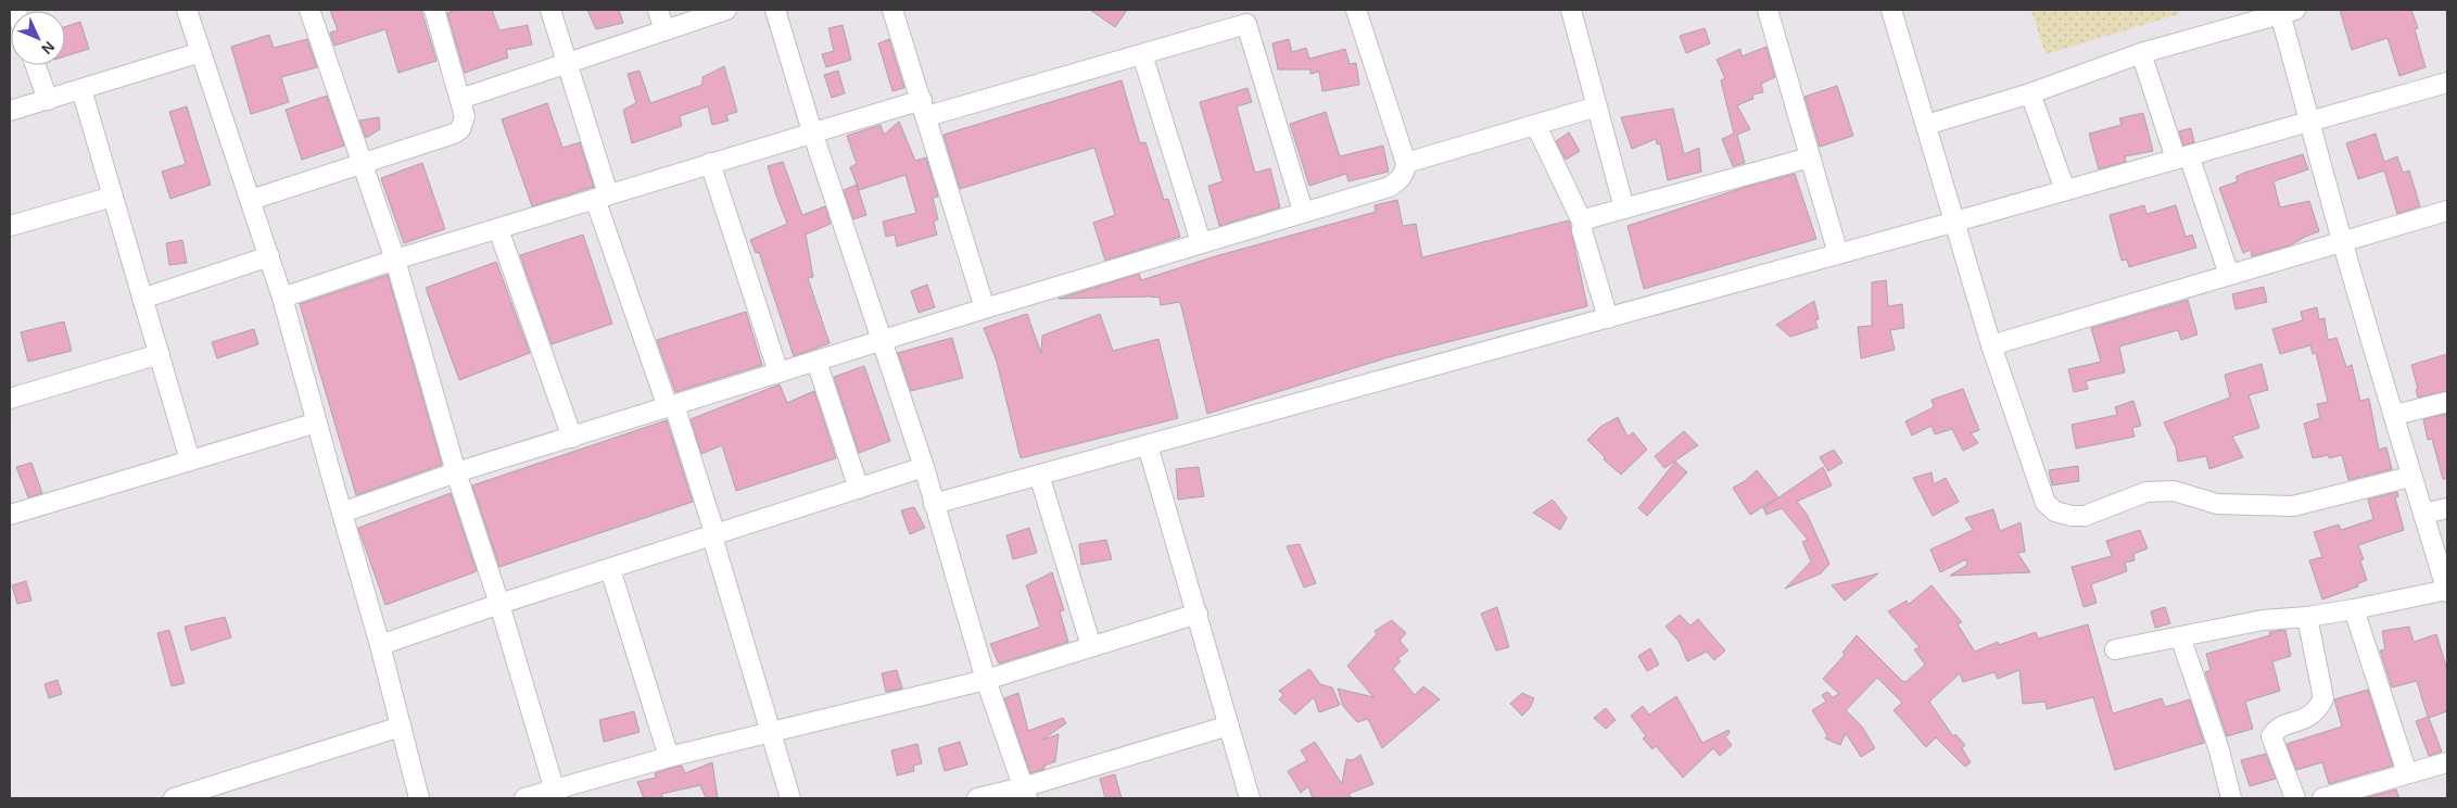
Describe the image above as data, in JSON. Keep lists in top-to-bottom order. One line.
{"north":"bottom right"}
